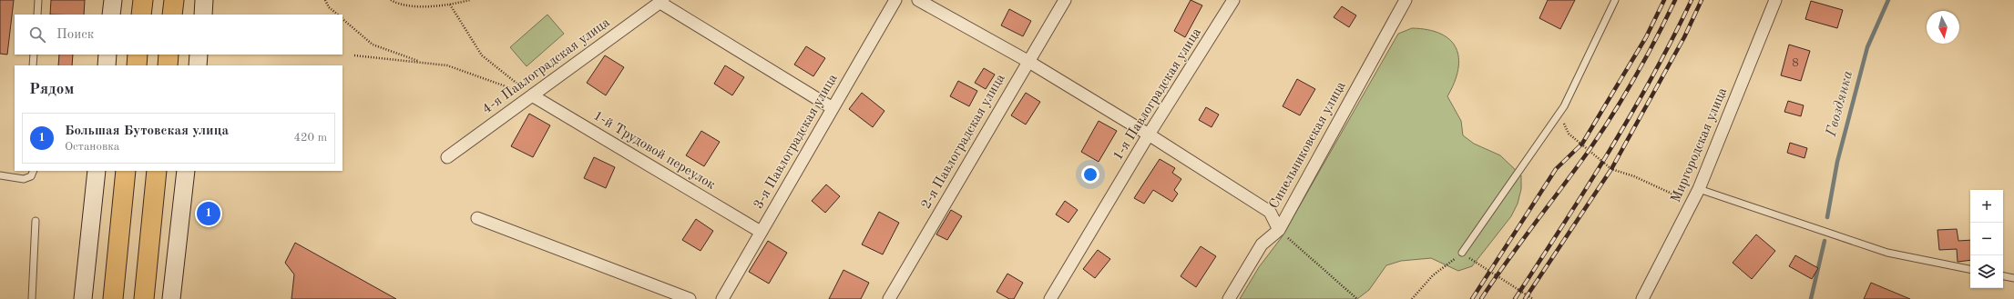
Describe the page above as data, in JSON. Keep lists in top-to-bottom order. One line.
{"streets":{"street":["4-я Павлоградская улица","1-я Павлоградская улица","3-я Павлоградская улица","2-я Павлоградская улица","Синельниковская улица","Миргородская улица","1-й Трудовой переулок"]},"crossings":[["4-я Павлоградская улица","1-й Трудовой переулок"],["3-я Павлоградская улица","1-й Трудовой переулок"]],"water":["Гвоздянка"],"house_numbers":["8"],"north":"bottom","page":{"search":"Поиск","heading":"Рядом","list":[{"mark":"1","name":"Большая Бутовская улица","note":"Остановка","value":"420 m"}],"map_buttons":["+","−"],"pins":"1"}}
